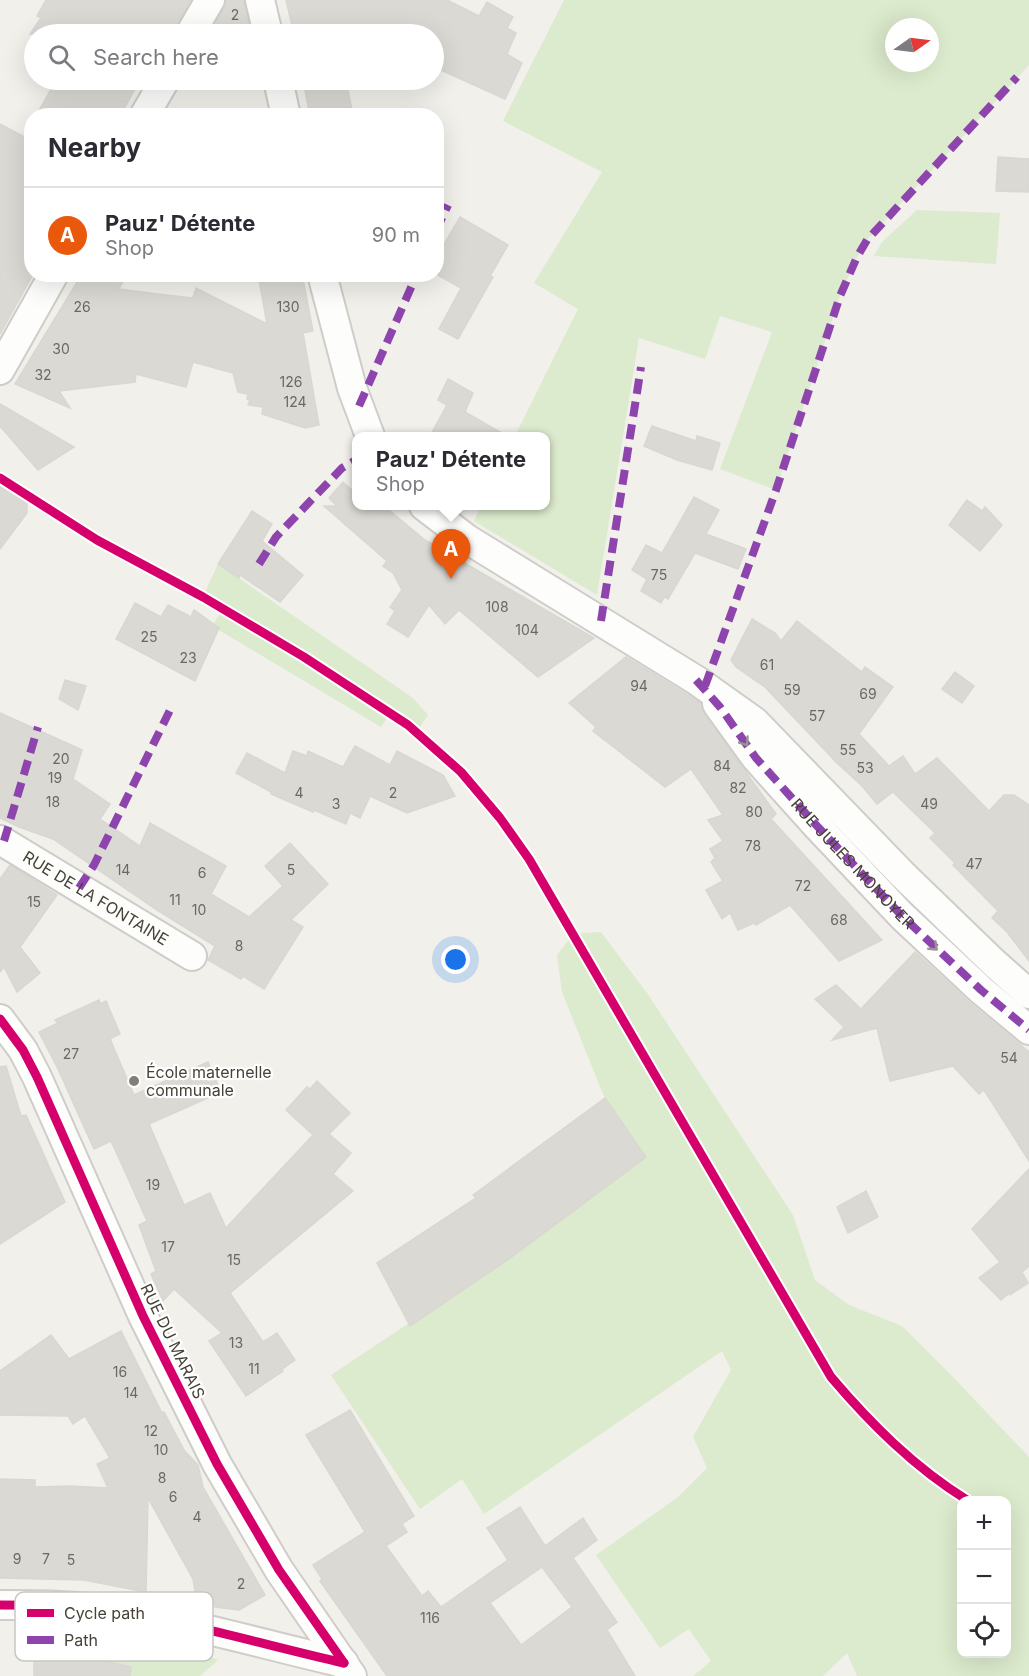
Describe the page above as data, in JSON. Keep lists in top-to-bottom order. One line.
{"streets":{"street":["RUE JULES MONOYER","RUE DE LA FONTAINE","RUE DU MARAIS"]},"places":["École maternelle communale"],"house_numbers":["2","26","130","30","32","126","124","75","108","104","25","23","61","94","59","69","57","55","20","84","53","19","82","4","2","18","3","49","80","78","47","14","5","6","72","11","15","10","68","8","27","54","19","17","15","13","11","16","14","12","10","8","6","4","9","7","5","2","116"],"legend":["Cycle path","Path"],"north":"right","page":{"search":"Search here","heading":"Nearby","list":[{"mark":"A","name":"Pauz' Détente","note":"Shop","value":"90 m"}],"popup":["Pauz' Détente","Shop"],"pins":"A","map_buttons":["+","−"]}}
